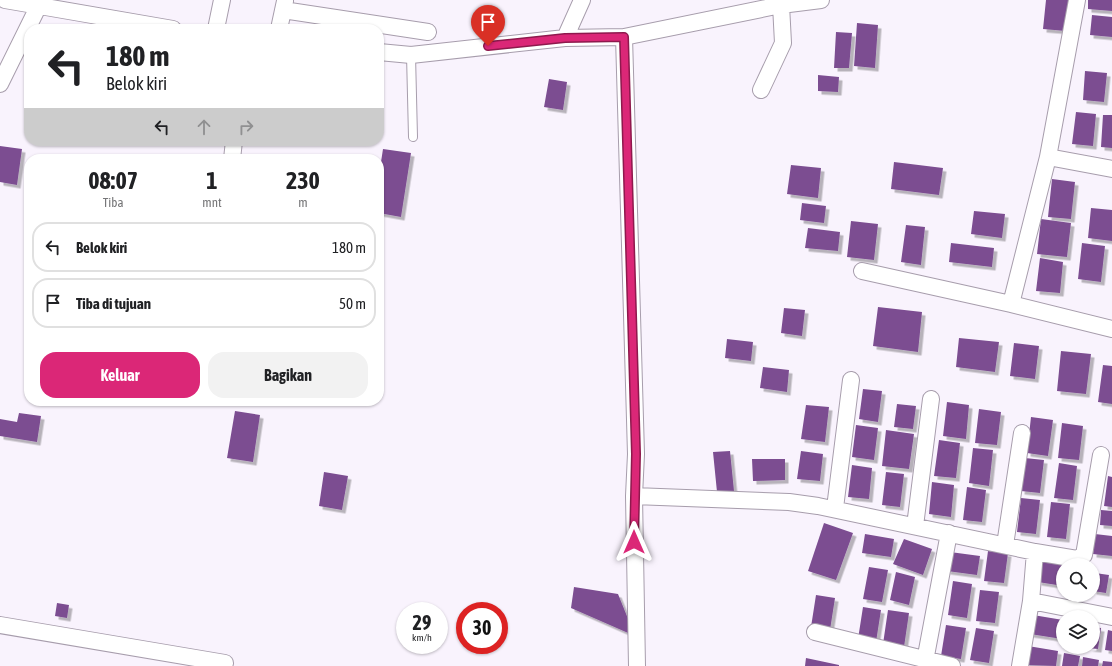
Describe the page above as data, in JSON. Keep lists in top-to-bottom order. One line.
{"page":{"turn":["180 m","Belok kiri"],"eta":["08:07","Tiba","1","mnt","230","m"],"list":[{"name":"Belok kiri","value":"180 m"},{"name":"Tiba di tujuan","value":"50 m"}],"buttons":["Keluar","Bagikan"],"speed":"29 km/h","limit":"30"}}
